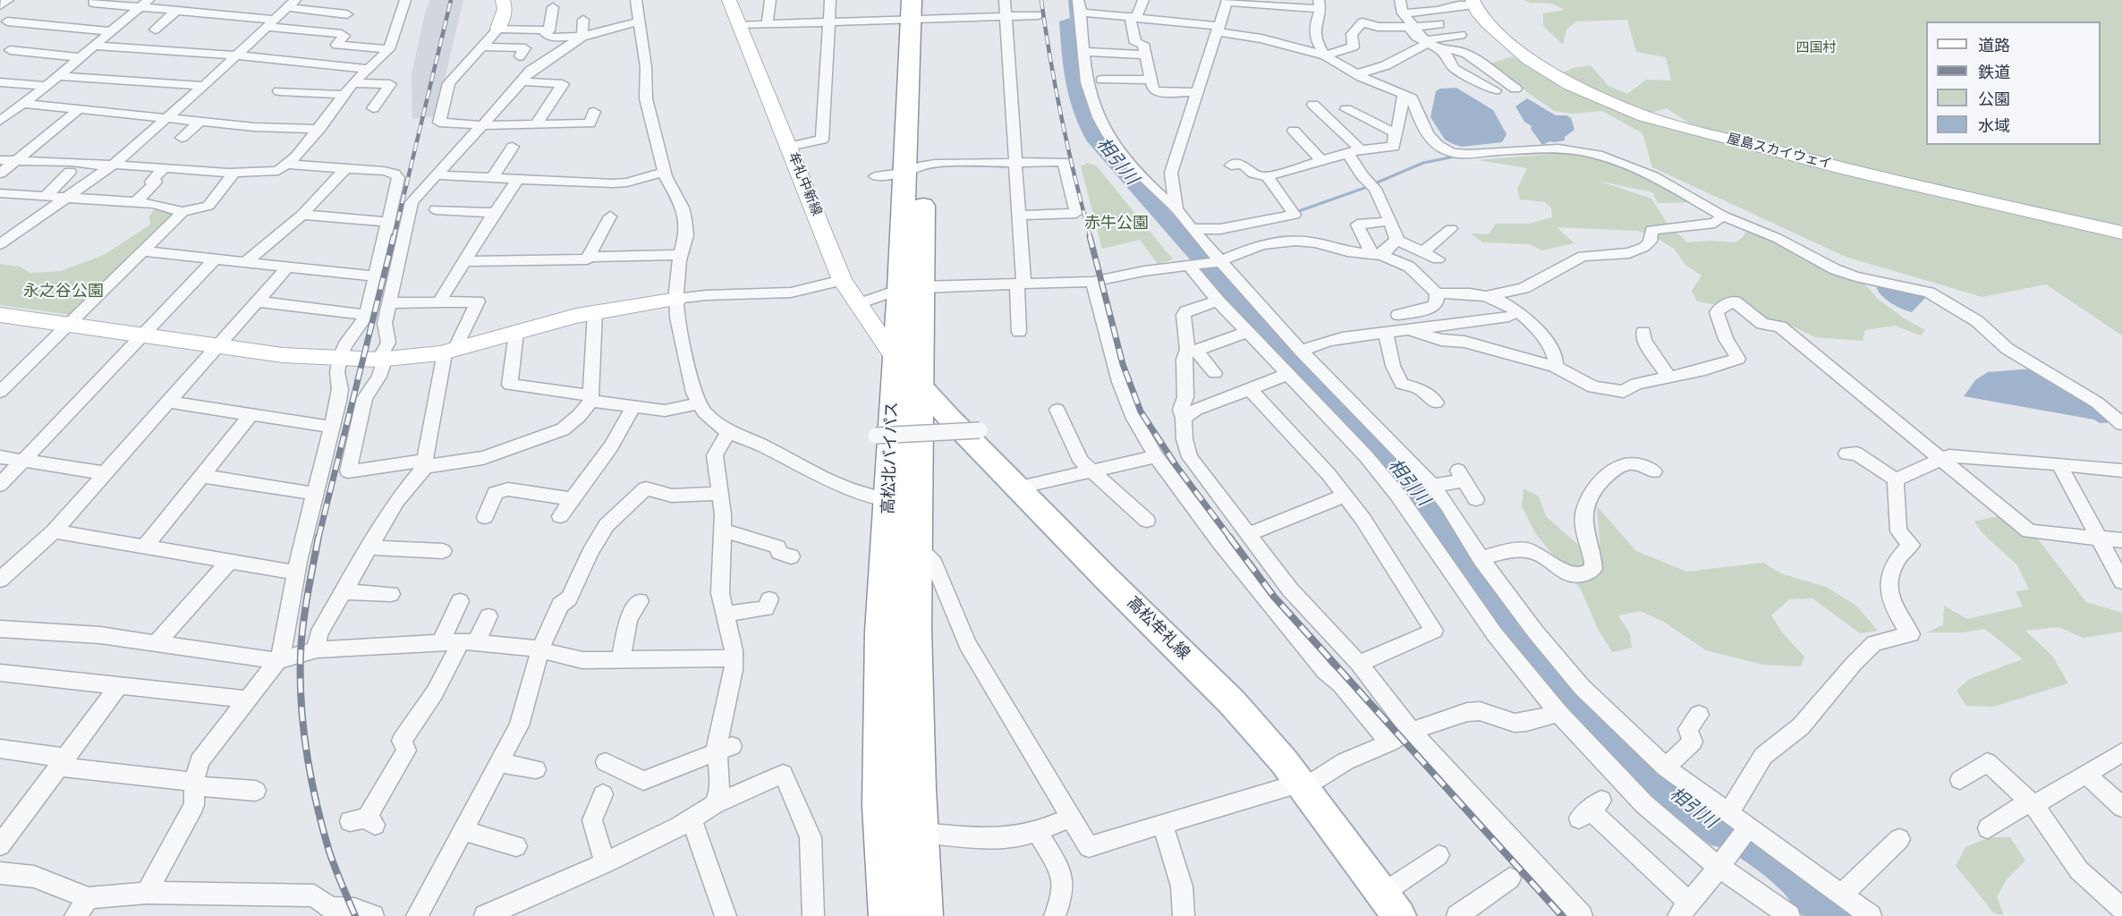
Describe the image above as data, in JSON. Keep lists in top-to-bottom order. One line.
{"streets":{"highway":["高松北バイパス"],"main road":["高松牟礼線"],"street":["屋島スカイウェイ","牟礼中新線"]},"crossings":[["牟礼中新線","高松北バイパス"],["牟礼中新線","高松牟礼線"],["高松北バイパス","高松牟礼線"]],"water":["相引川"],"parks":["四国村","赤牛公園","永之谷公園"],"legend":["道路","鉄道","公園","水域"]}
